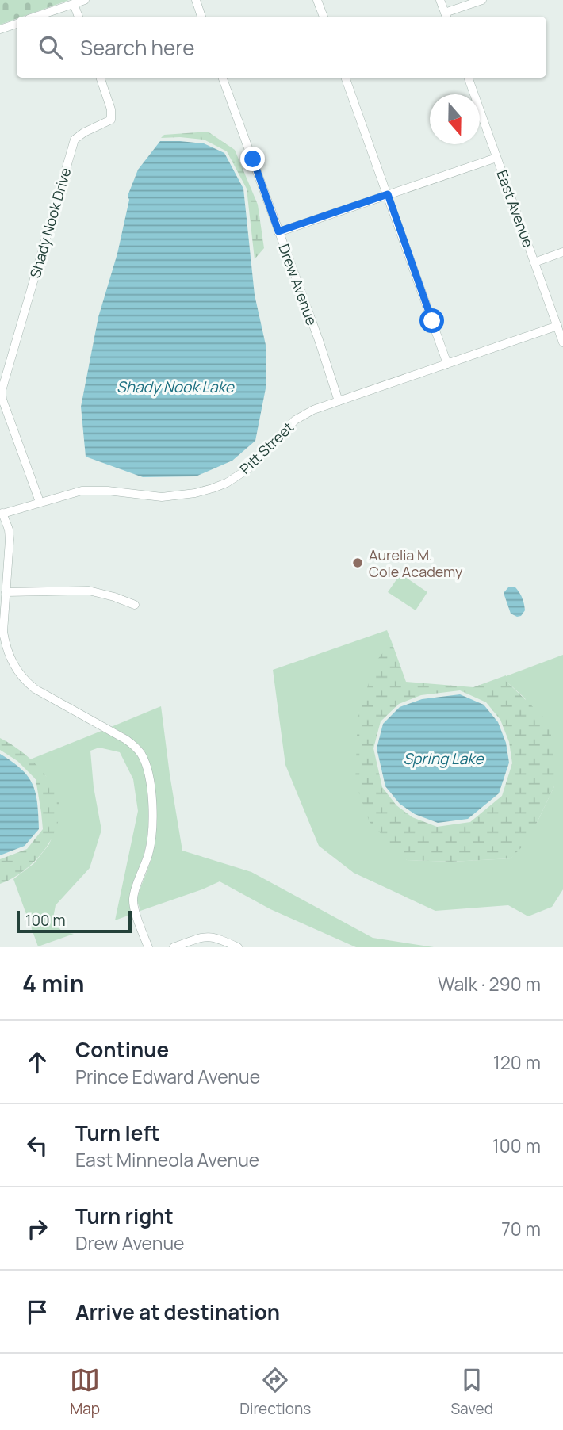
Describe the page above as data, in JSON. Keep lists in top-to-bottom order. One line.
{"streets":{"street":["East Avenue","Shady Nook Drive","Drew Avenue","Pitt Street"]},"crossings":[["East Avenue","Pitt Street"],["Drew Avenue","Pitt Street"]],"water":["Shady Nook Lake","Spring Lake"],"places":["Aurelia M. Cole Academy"],"scale_bar":"100 m","north":"bottom","page":{"search":"Search here","scale":"100 m","heading":["4 min","Walk · 290 m"],"list":[["Continue","Prince Edward Avenue","120 m"],["Turn left","East Minneola Avenue","100 m"],["Turn right","Drew Avenue","70 m"],"Arrive at destination"],"nav":["Map","Directions","Saved"]}}
